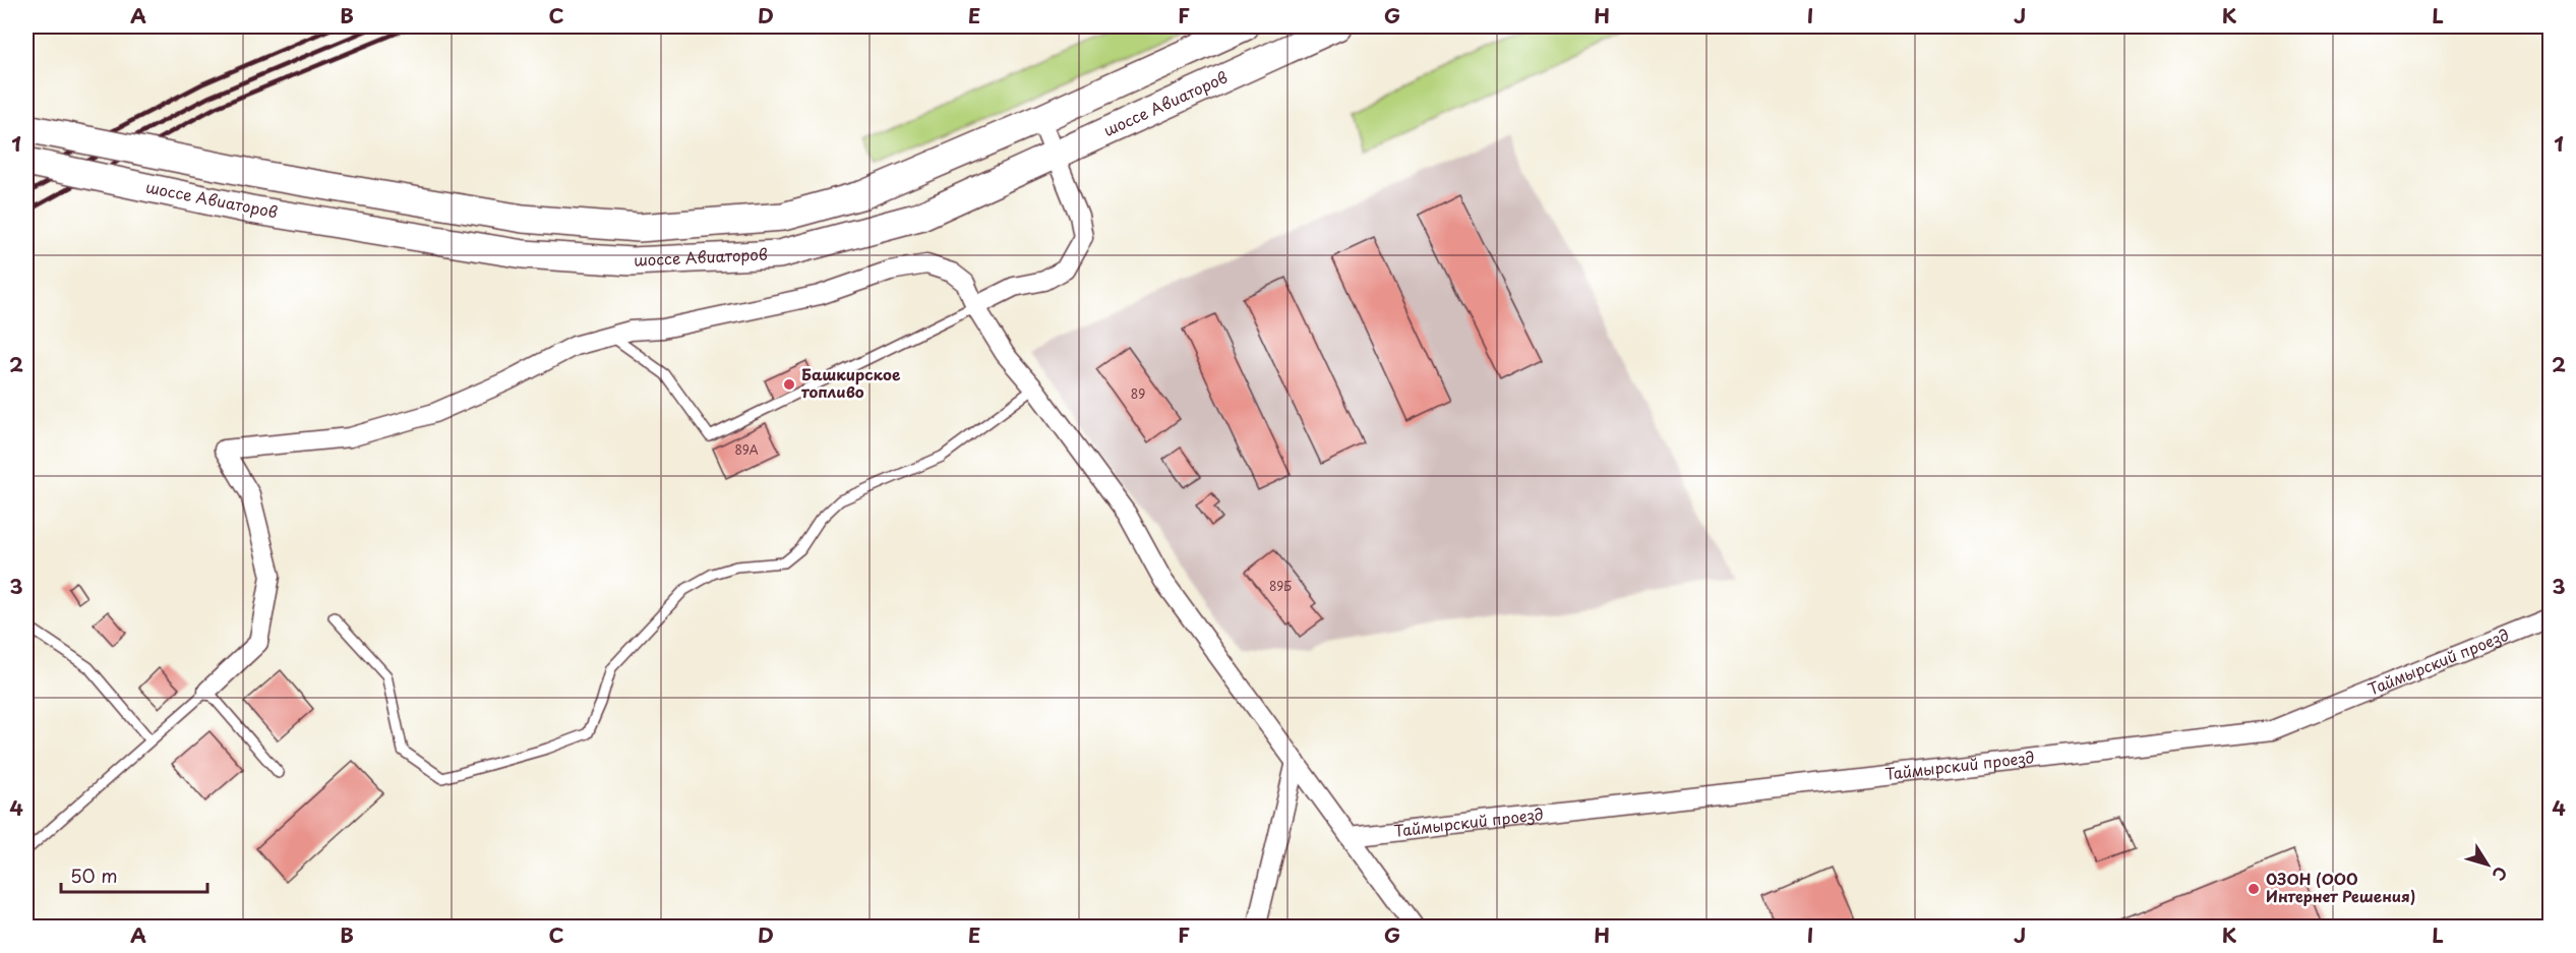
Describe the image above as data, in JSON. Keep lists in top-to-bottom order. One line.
{"streets":{"main road":["шоссе Авиаторов"],"street":["Таймырский проезд"]},"places":["Башкирское топливо","ОЗОН (ООО Интернет Решения)"],"house_numbers":["89","89А","89Б"],"scale_bar":"50 m","north":"bottom right","grid":{"columns":["A","B","C","D","E","F","G","H","I","J","K","L"],"rows":["1","2","3","4"]}}
